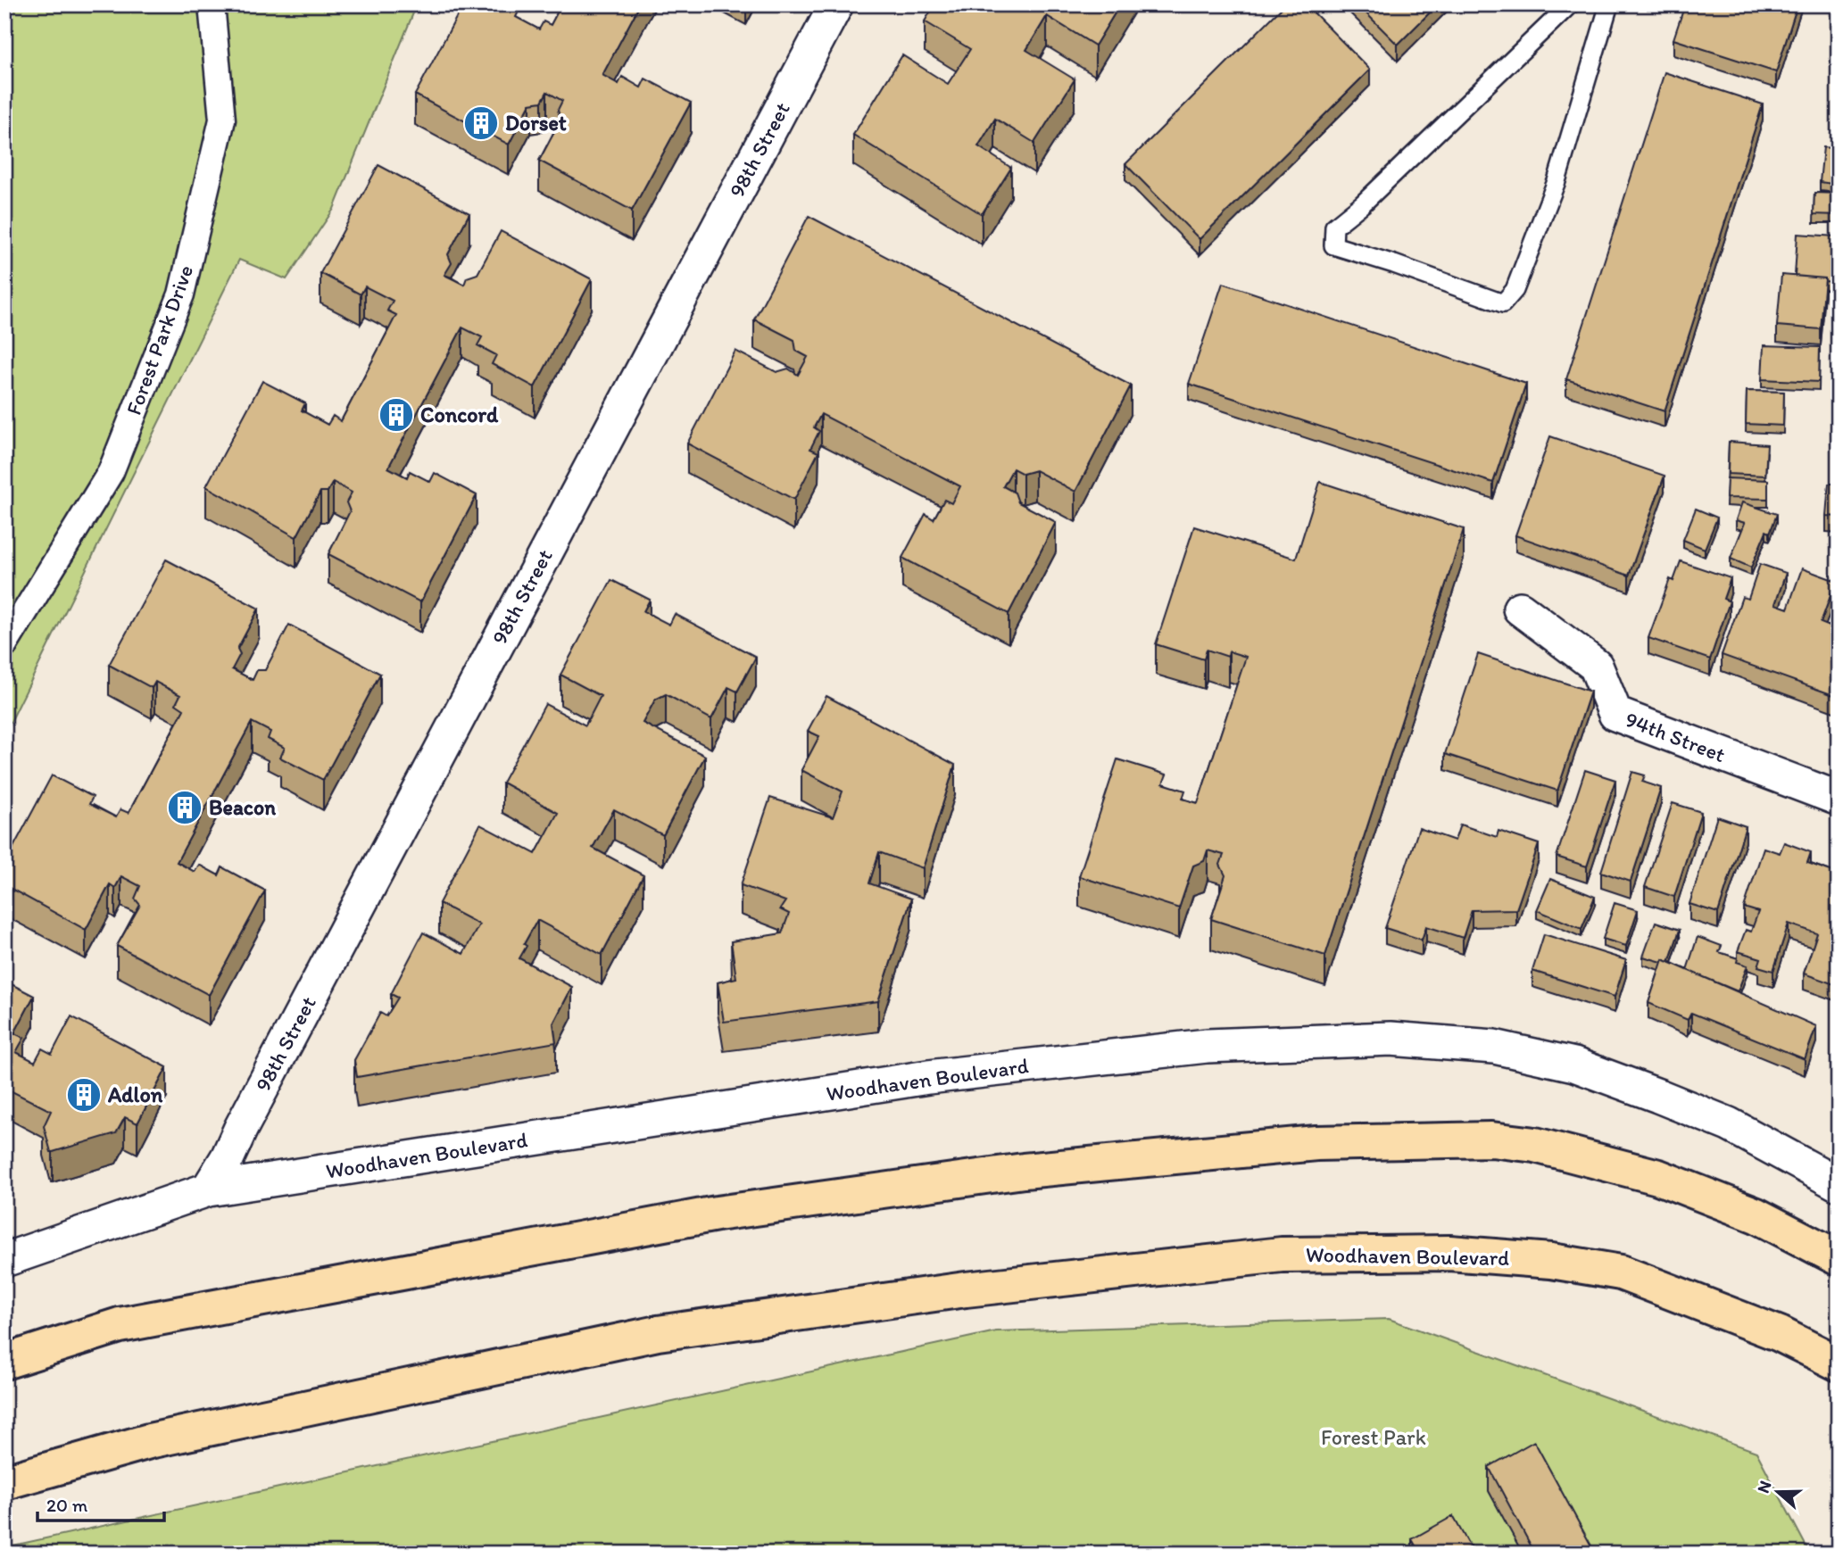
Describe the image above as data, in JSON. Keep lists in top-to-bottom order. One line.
{"streets":{"main road":["Woodhaven Boulevard"],"street":["98th Street","Forest Park Drive","94th Street"]},"crossings":[["98th Street","Woodhaven Boulevard"]],"parks":["Forest Park"],"places":{"building":["Dorset","Concord","Beacon","Adlon"]},"scale_bar":"20 m","north":"left"}
